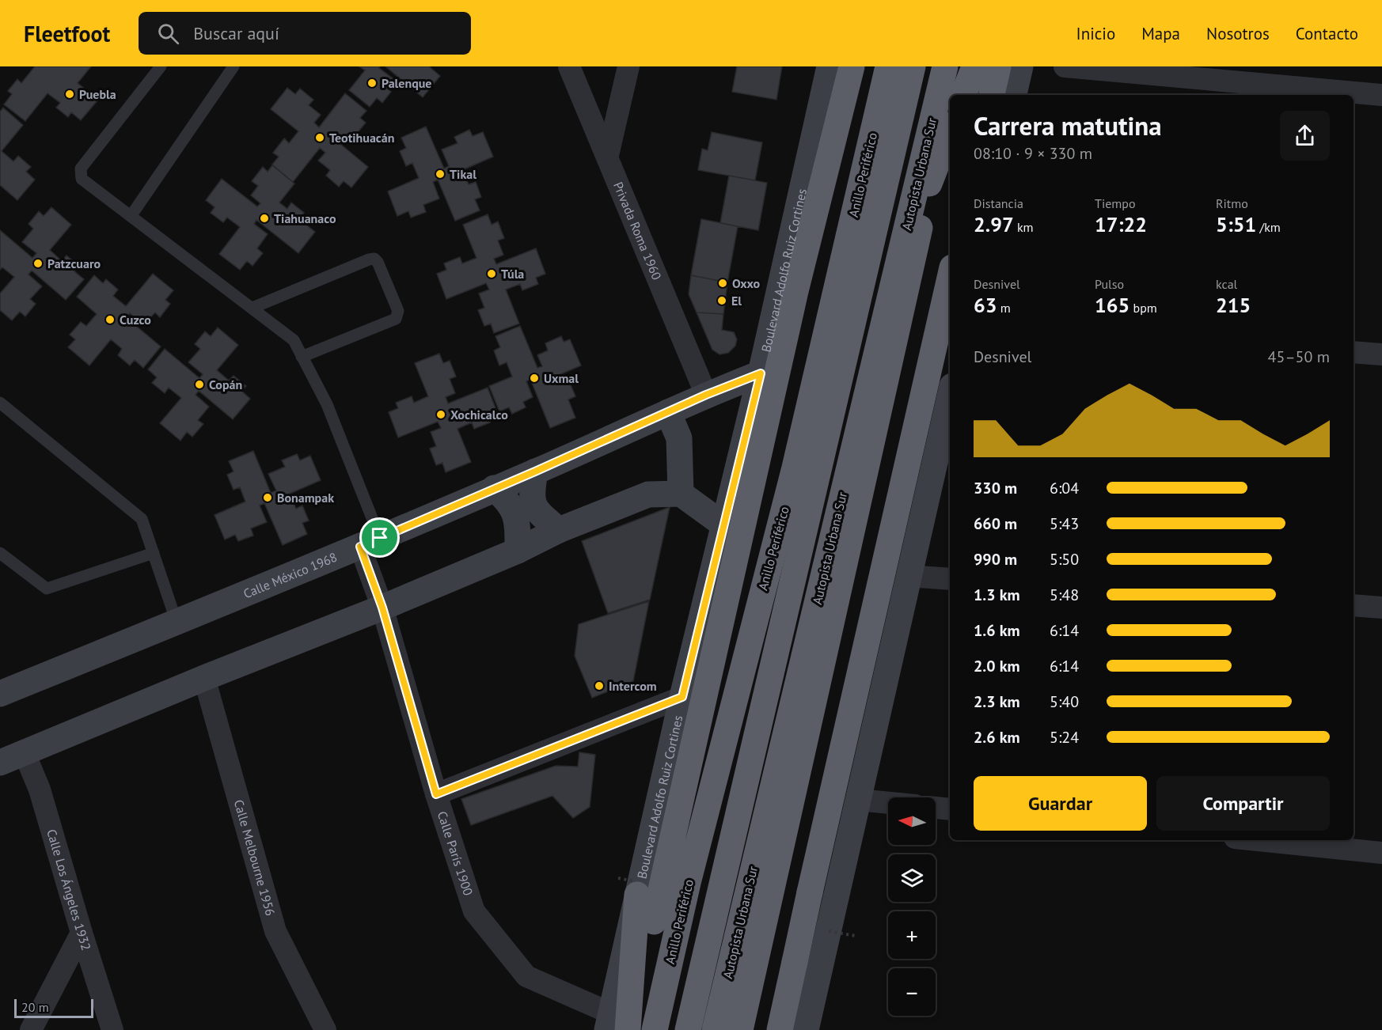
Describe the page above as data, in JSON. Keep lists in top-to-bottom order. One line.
{"streets":{"highway":["Autopista Urbana Sur","Anillo Periférico"],"street":["Privada Roma 1960","Boulevard Adolfo Ruiz Cortines","Calle México 1968","Calle París 1900","Calle Melbourne 1956","Calle Los Ángeles 1932"]},"crossings":[["Privada Roma 1960","Calle México 1968"],["Boulevard Adolfo Ruiz Cortines","Calle México 1968"],["Calle México 1968","Calle París 1900"]],"places":["Palenque","Puebla","Teotihuacán","Tikal","Tiahuanaco","Patzcuaro","Túla","Oxxo","El","Cuzco","Uxmal","Copán","Xochicalco","Bonampak","Intercom"],"scale_bar":"20 m","north":"left","page":{"header":"Fleetfoot","search":"Buscar aquí","nav":["Inicio","Mapa","Nosotros","Contacto"],"heading":["Carrera matutina","08:10 · 9 × 330 m"],"stats":[["Distancia","2.97 km"],["Tiempo","17:22"],["Ritmo","5:51 /km"],["Desnivel","63 m"],["Pulso","165 bpm"],["kcal","215"]],"chart":["Desnivel","45–50 m"],"list":[{"name":"330 m","note":"6:04"},{"name":"660 m","note":"5:43"},{"name":"990 m","note":"5:50"},{"name":"1.3 km","note":"5:48"},{"name":"1.6 km","note":"6:14"},{"name":"2.0 km","note":"6:14"},{"name":"2.3 km","note":"5:40"},{"name":"2.6 km","note":"5:24"}],"buttons":["Guardar","Compartir"],"map_buttons":["+","−"],"scale":"20 m"}}
